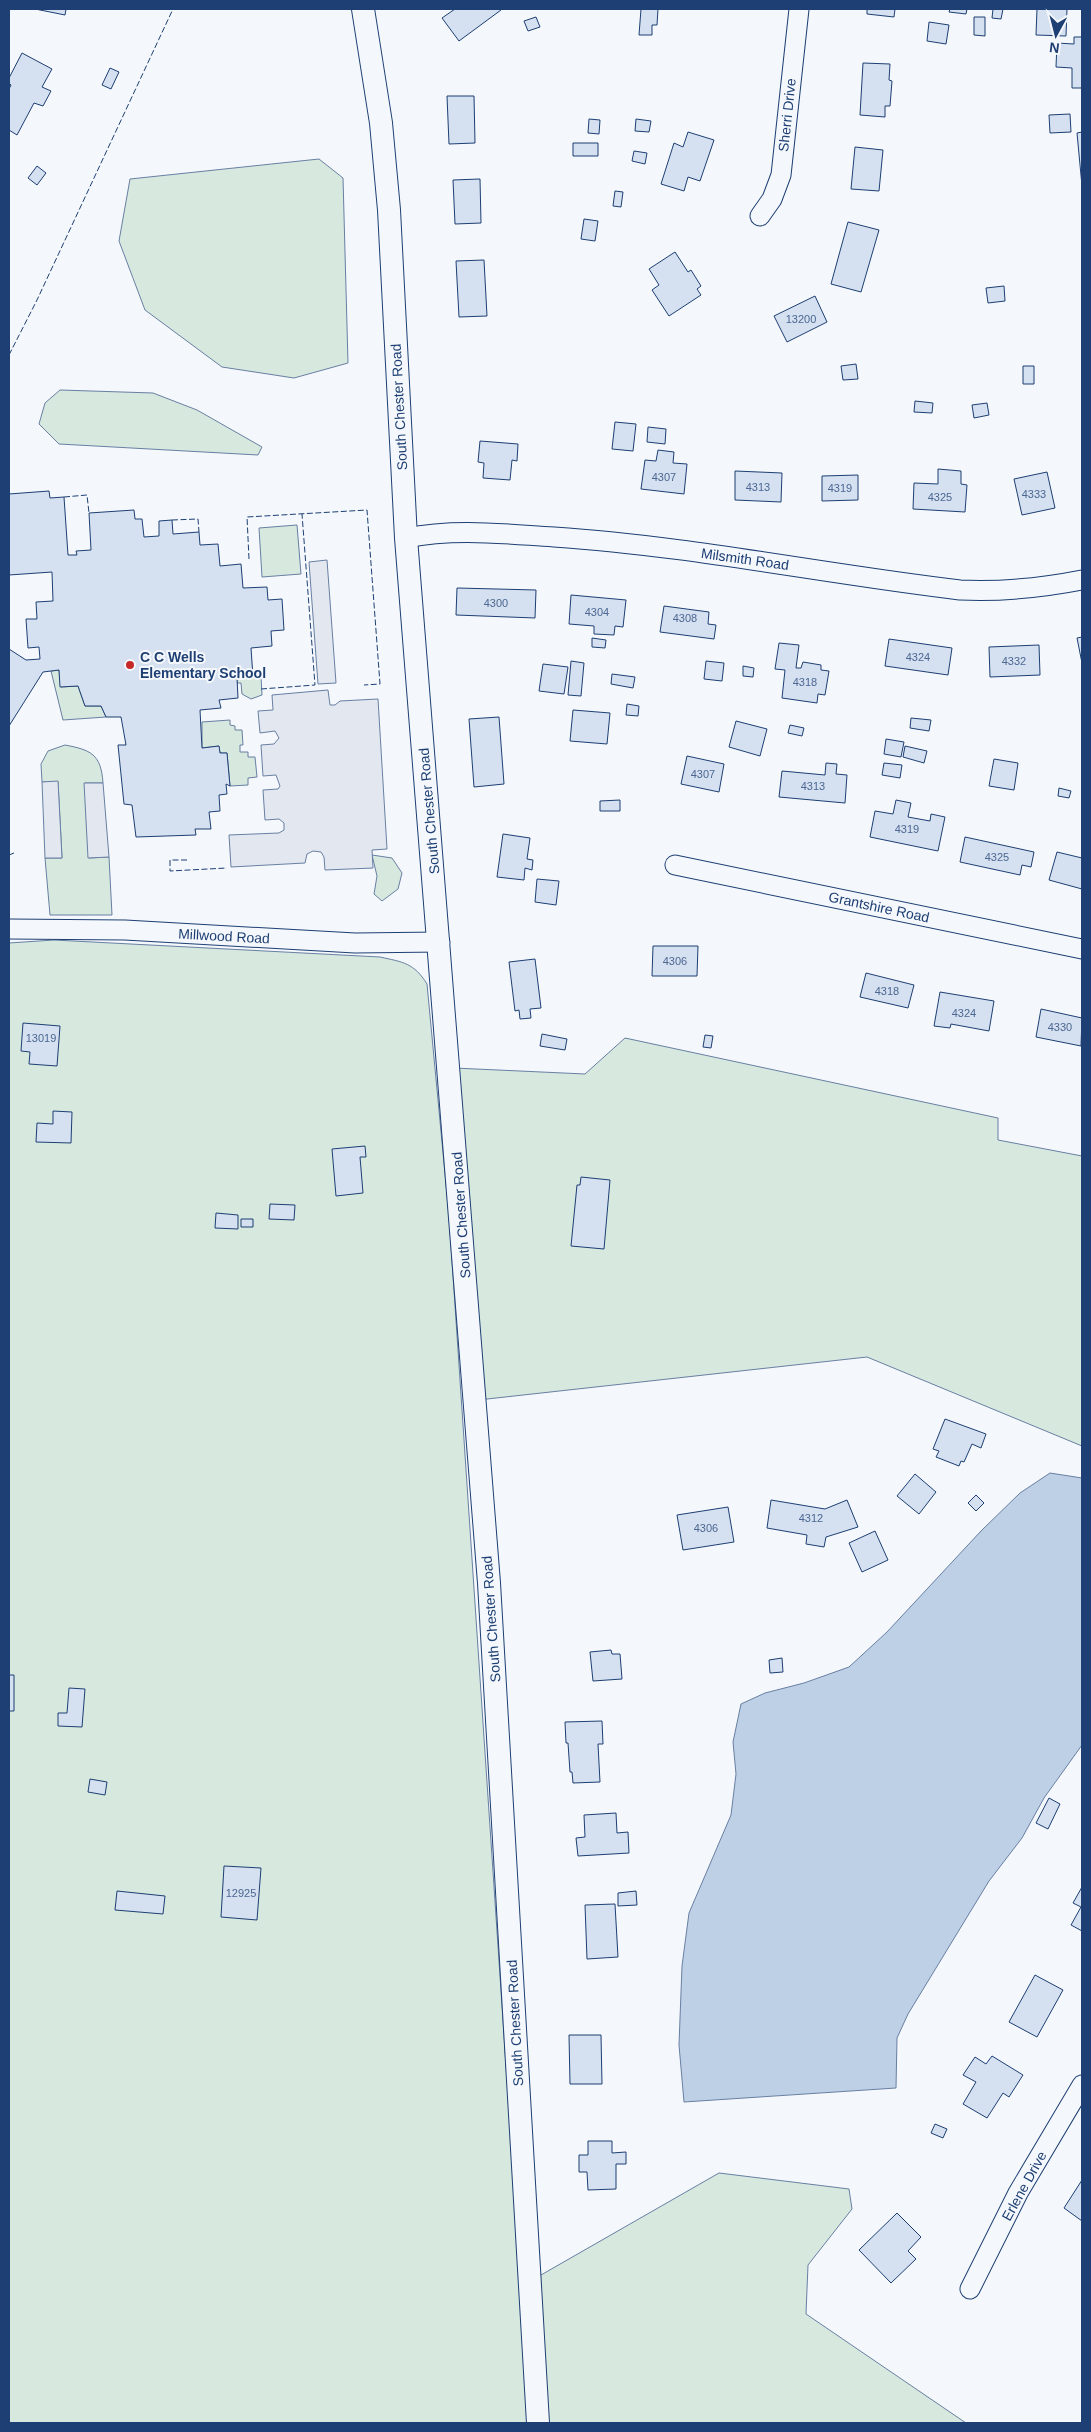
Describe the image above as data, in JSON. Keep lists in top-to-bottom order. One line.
{"streets":{"street":["Sherri Drive","South Chester Road","Milsmith Road","Grantshire Road","Millwood Road","Erlene Drive"]},"crossings":[["South Chester Road","Milsmith Road"],["South Chester Road","Millwood Road"]],"places":["C C Wells Elementary School"],"house_numbers":["13200","4307","4313","4319","4333","4325","4300","4304","4308","4324","4332","4318","4307","4313","4319","4325","4306","4318","4324","4330","13019","4312","4306","12925"],"north":"bottom"}
